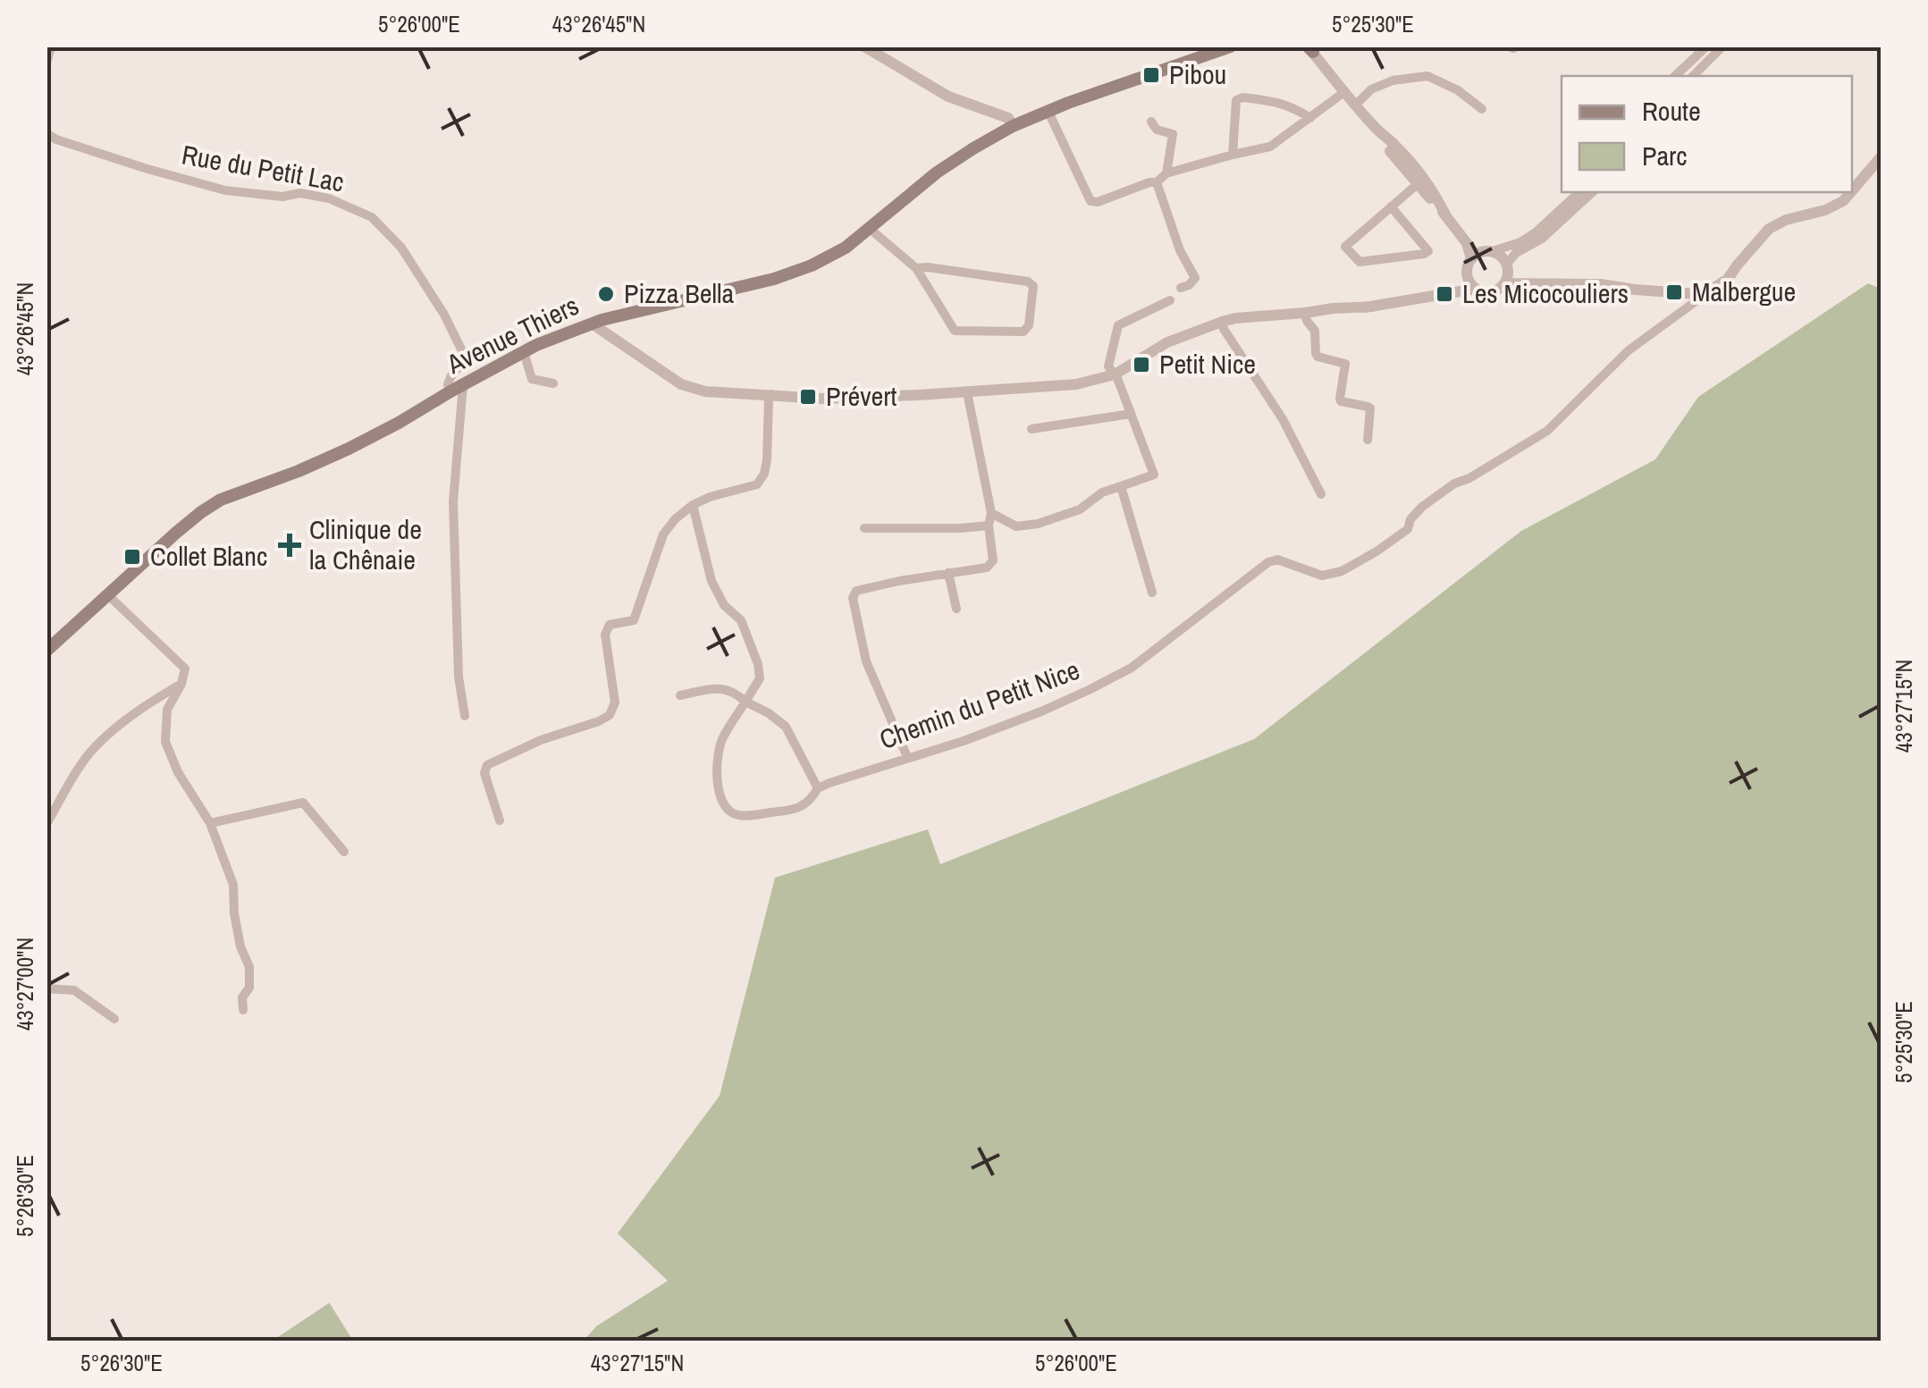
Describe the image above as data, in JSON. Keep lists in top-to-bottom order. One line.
{"streets":{"main road":["Avenue Thiers"],"street":["Rue du Petit Lac","Chemin du Petit Nice"]},"crossings":[["Rue du Petit Lac","Avenue Thiers"]],"places":{"transit":["Pibou","Malbergue","Les Micocouliers","Petit Nice","Prévert","Collet Blanc"],"other":["Pizza Bella"],"health":["Clinique de la Chênaie"]},"legend":["Route","Parc"],"coordinates":["5°26'00\"E","43°26'45\"N","5°25'30\"E","43°27'15\"N","43°27'00\"N","5°26'30\"E"]}
